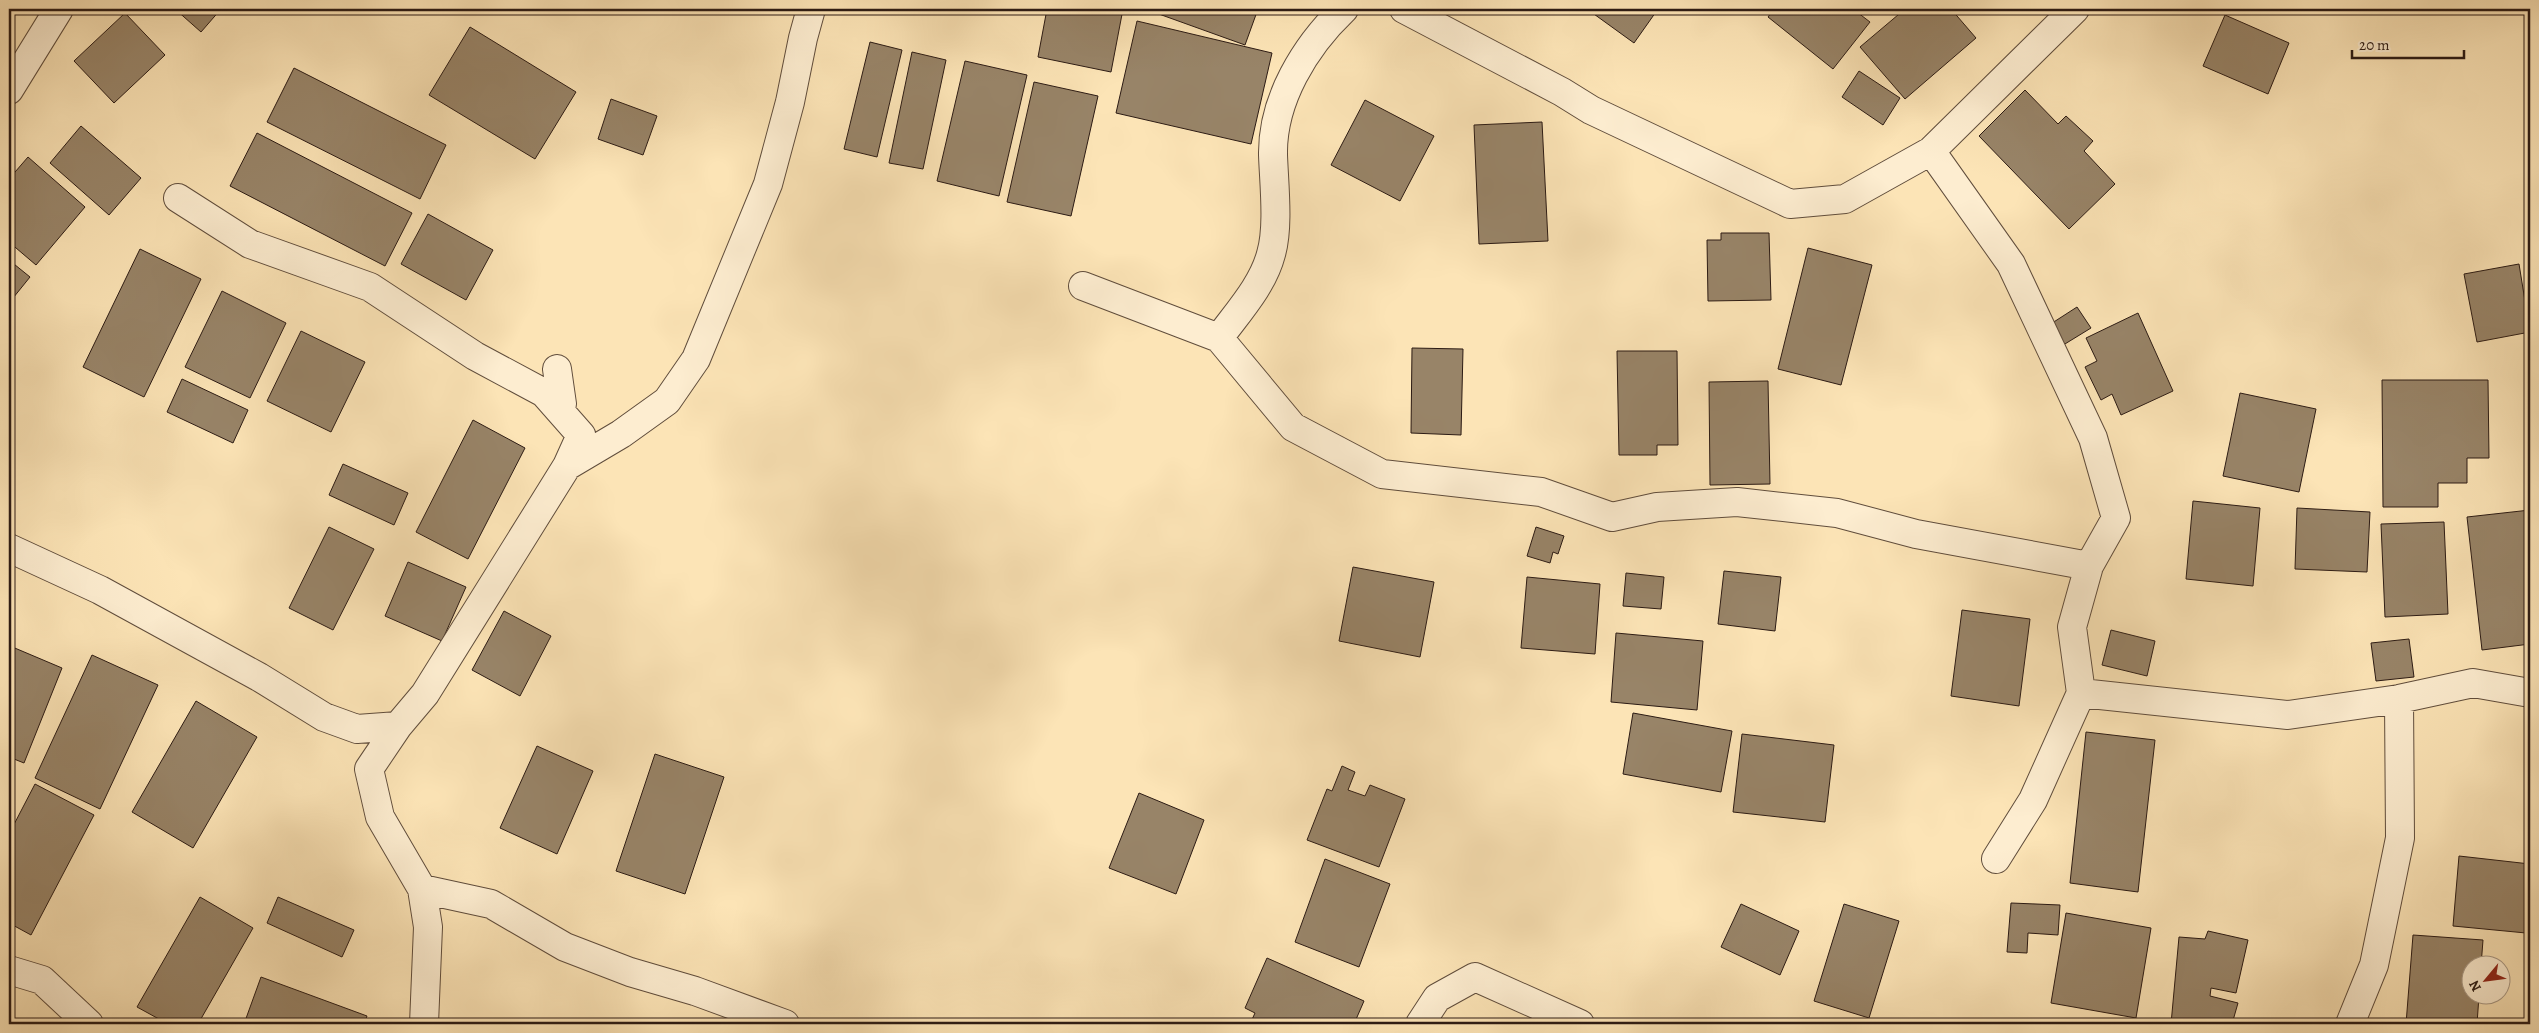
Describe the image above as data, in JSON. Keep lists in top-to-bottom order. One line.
{"scale_bar":"20 m","north":"bottom left"}
